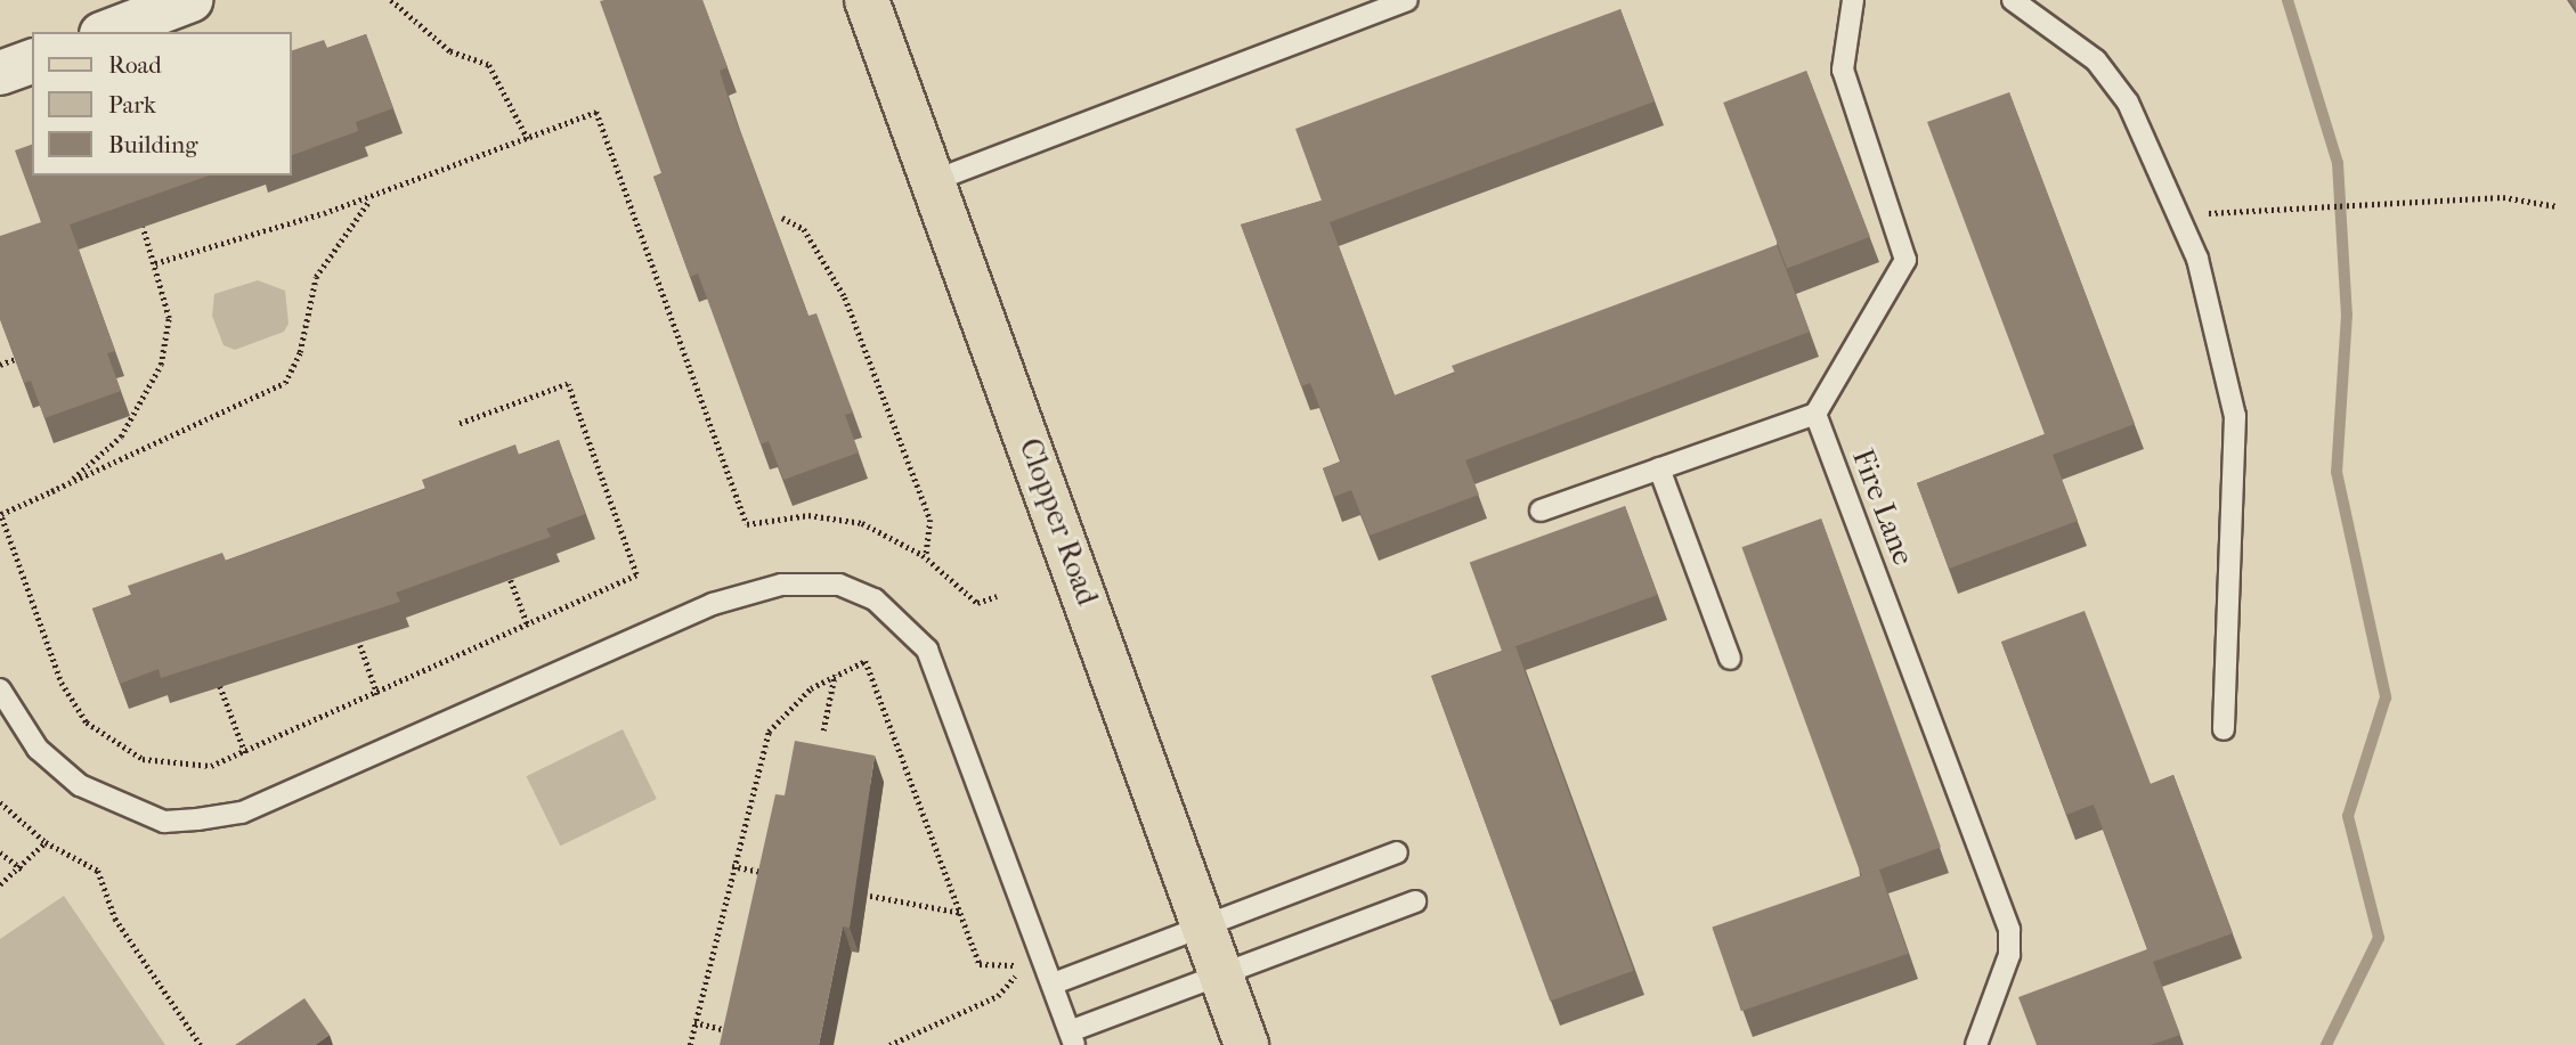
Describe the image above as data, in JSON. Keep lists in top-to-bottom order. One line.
{"streets":{"main road":["Clopper Road"],"lane":["Fire Lane"]},"legend":["Road","Park","Building"]}
